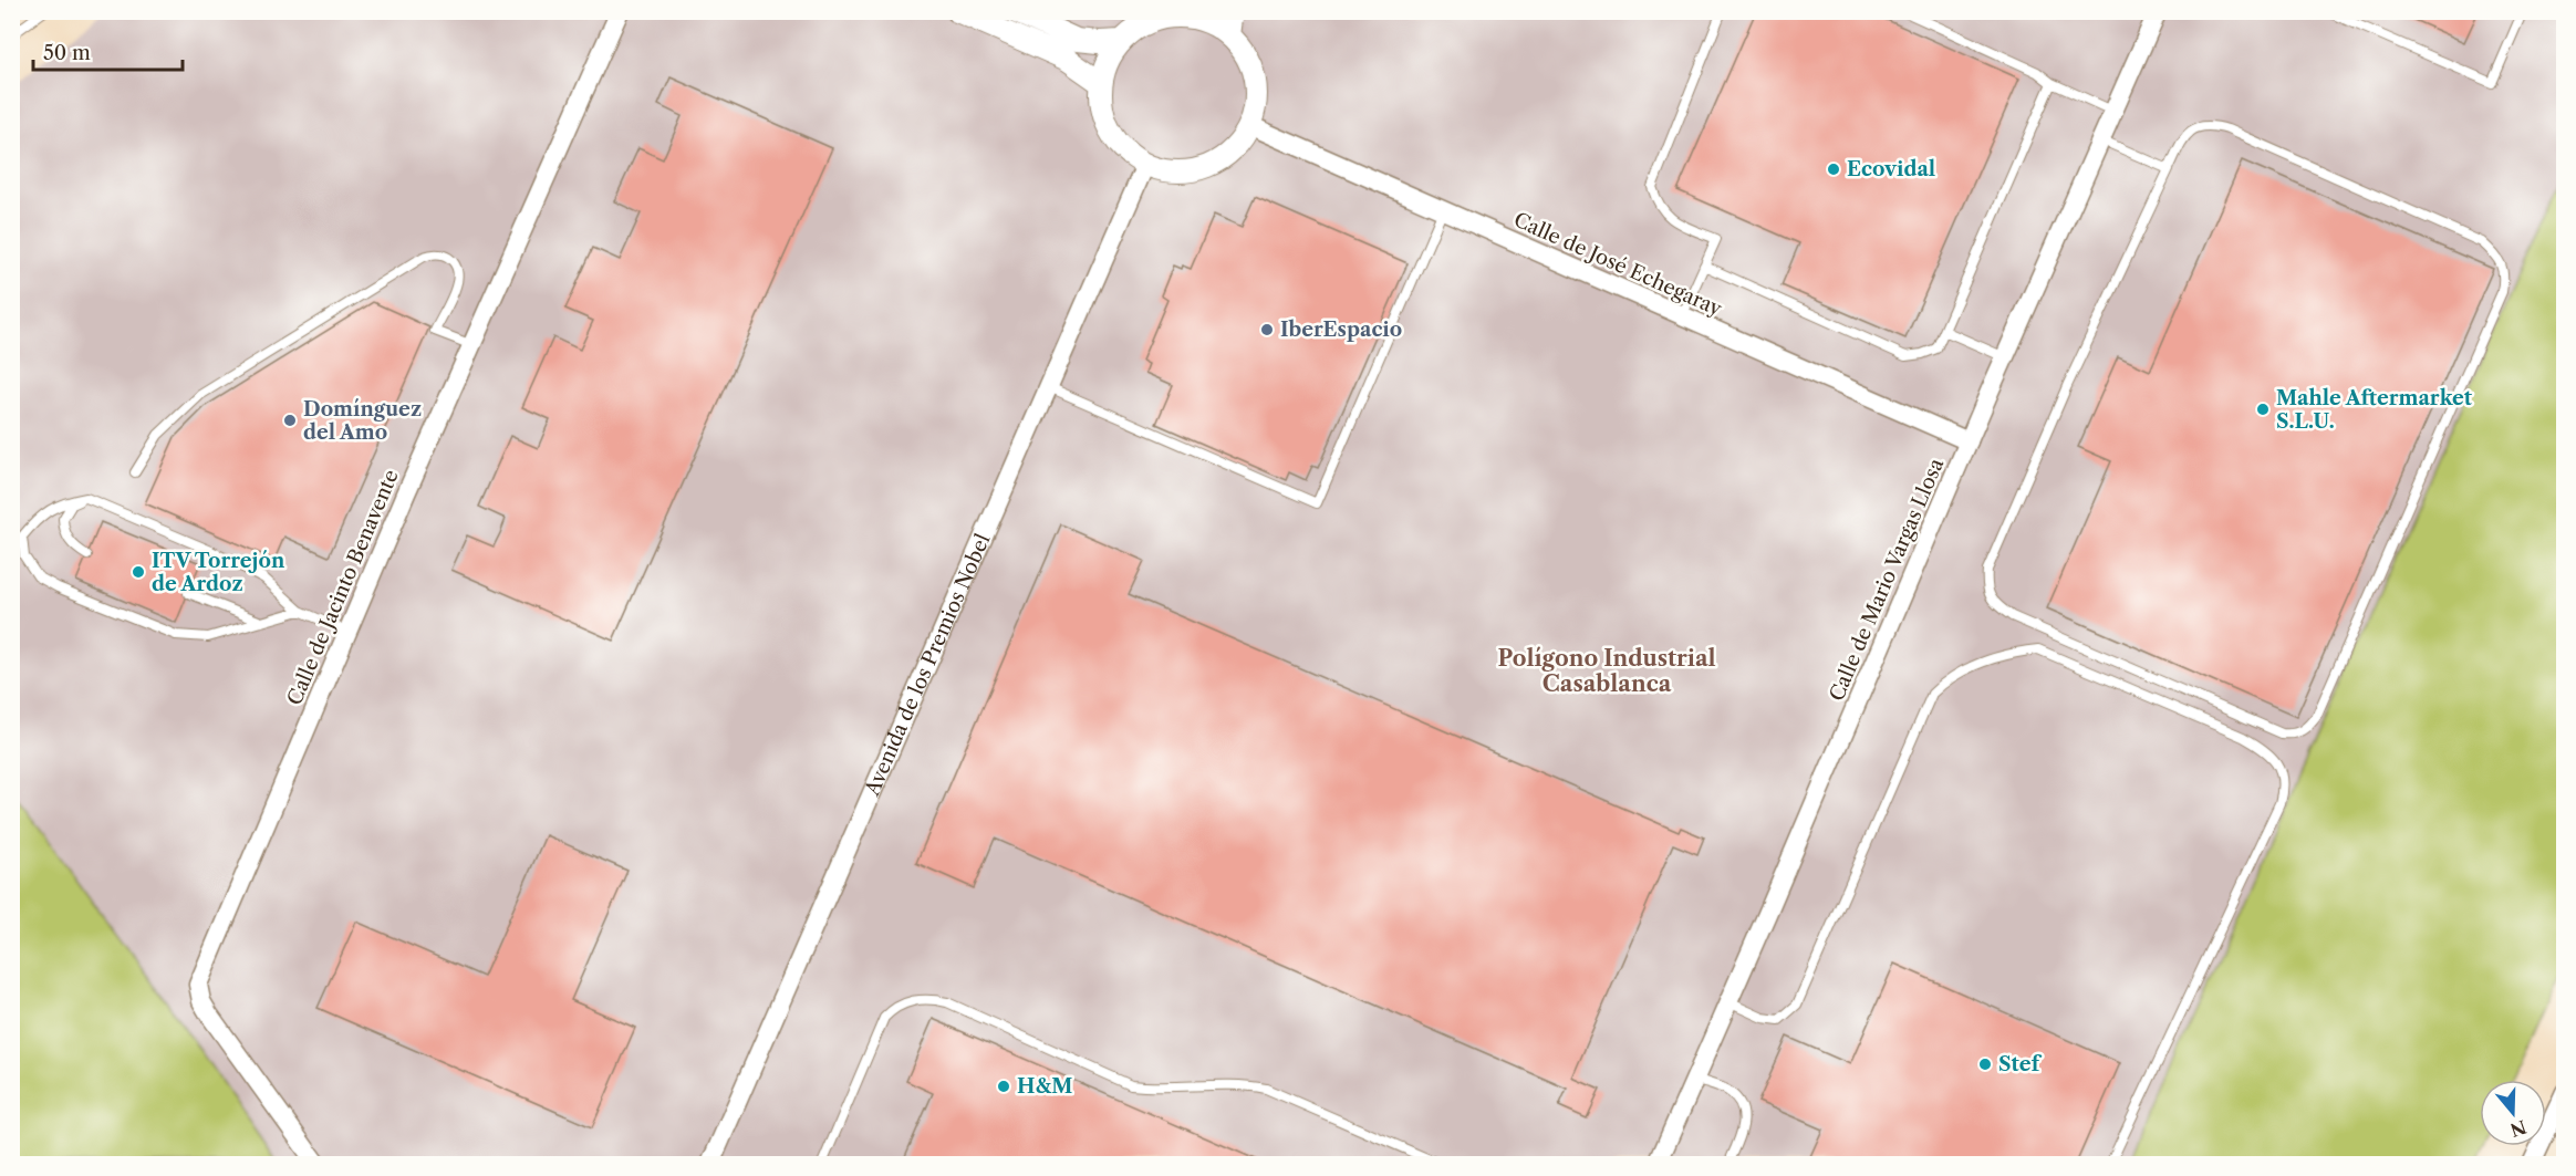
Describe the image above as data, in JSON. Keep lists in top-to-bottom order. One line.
{"streets":{"street":["Calle de José Echegaray","Calle de Mario Vargas Llosa","Calle de Jacinto Benavente","Avenida de los Premios Nobel"]},"crossings":[["Calle de José Echegaray","Calle de Mario Vargas Llosa"],["Calle de José Echegaray","Avenida de los Premios Nobel"]],"districts":["Polígono Industrial Casablanca"],"places":["Ecovidal","IberEspacio","Mahle Aftermarket S.L.U.","Domínguez del Amo","ITV Torrejón de Ardoz","Stef","H&M"],"scale_bar":"50 m","north":"bottom"}
